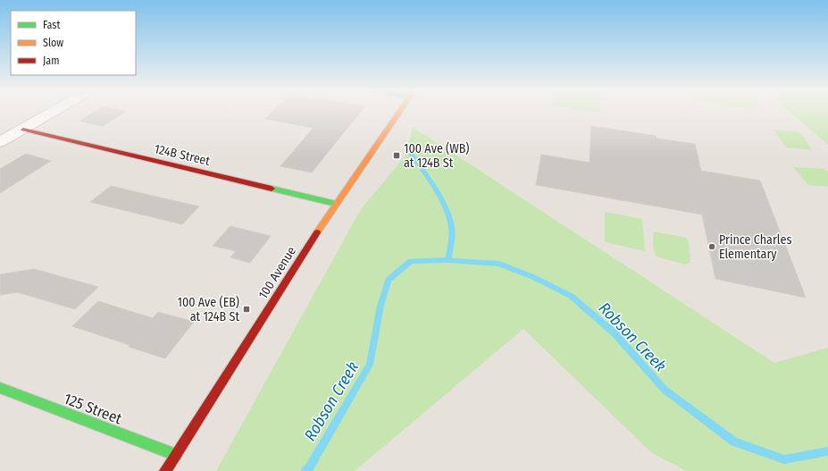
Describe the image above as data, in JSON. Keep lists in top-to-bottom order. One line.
{"streets":{"street":["124B Street","100 Avenue","125 Street"]},"crossings":[["124B Street","100 Avenue"],["100 Avenue","125 Street"]],"water":["Robson Creek"],"places":{"transit":["100 Ave (WB) at 124B St","100 Ave (EB) at 124B St"],"other":["Prince Charles Elementary"]},"legend":["Fast","Slow","Jam"]}
